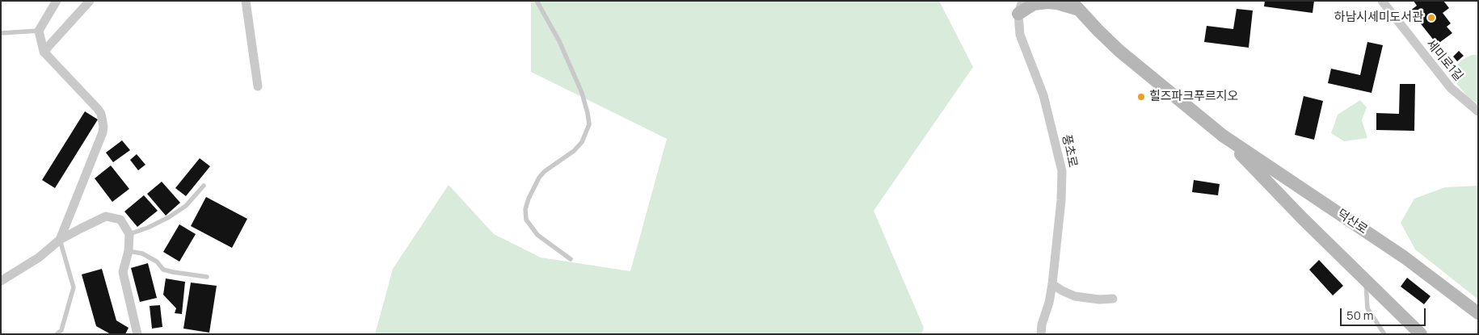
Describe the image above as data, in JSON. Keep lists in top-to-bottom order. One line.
{"streets":{"main road":["덕산로"],"street":["세미로1길","풍초로"]},"places":["하남시세미도서관","힐즈파크푸르지오"],"scale_bar":"50 m"}
